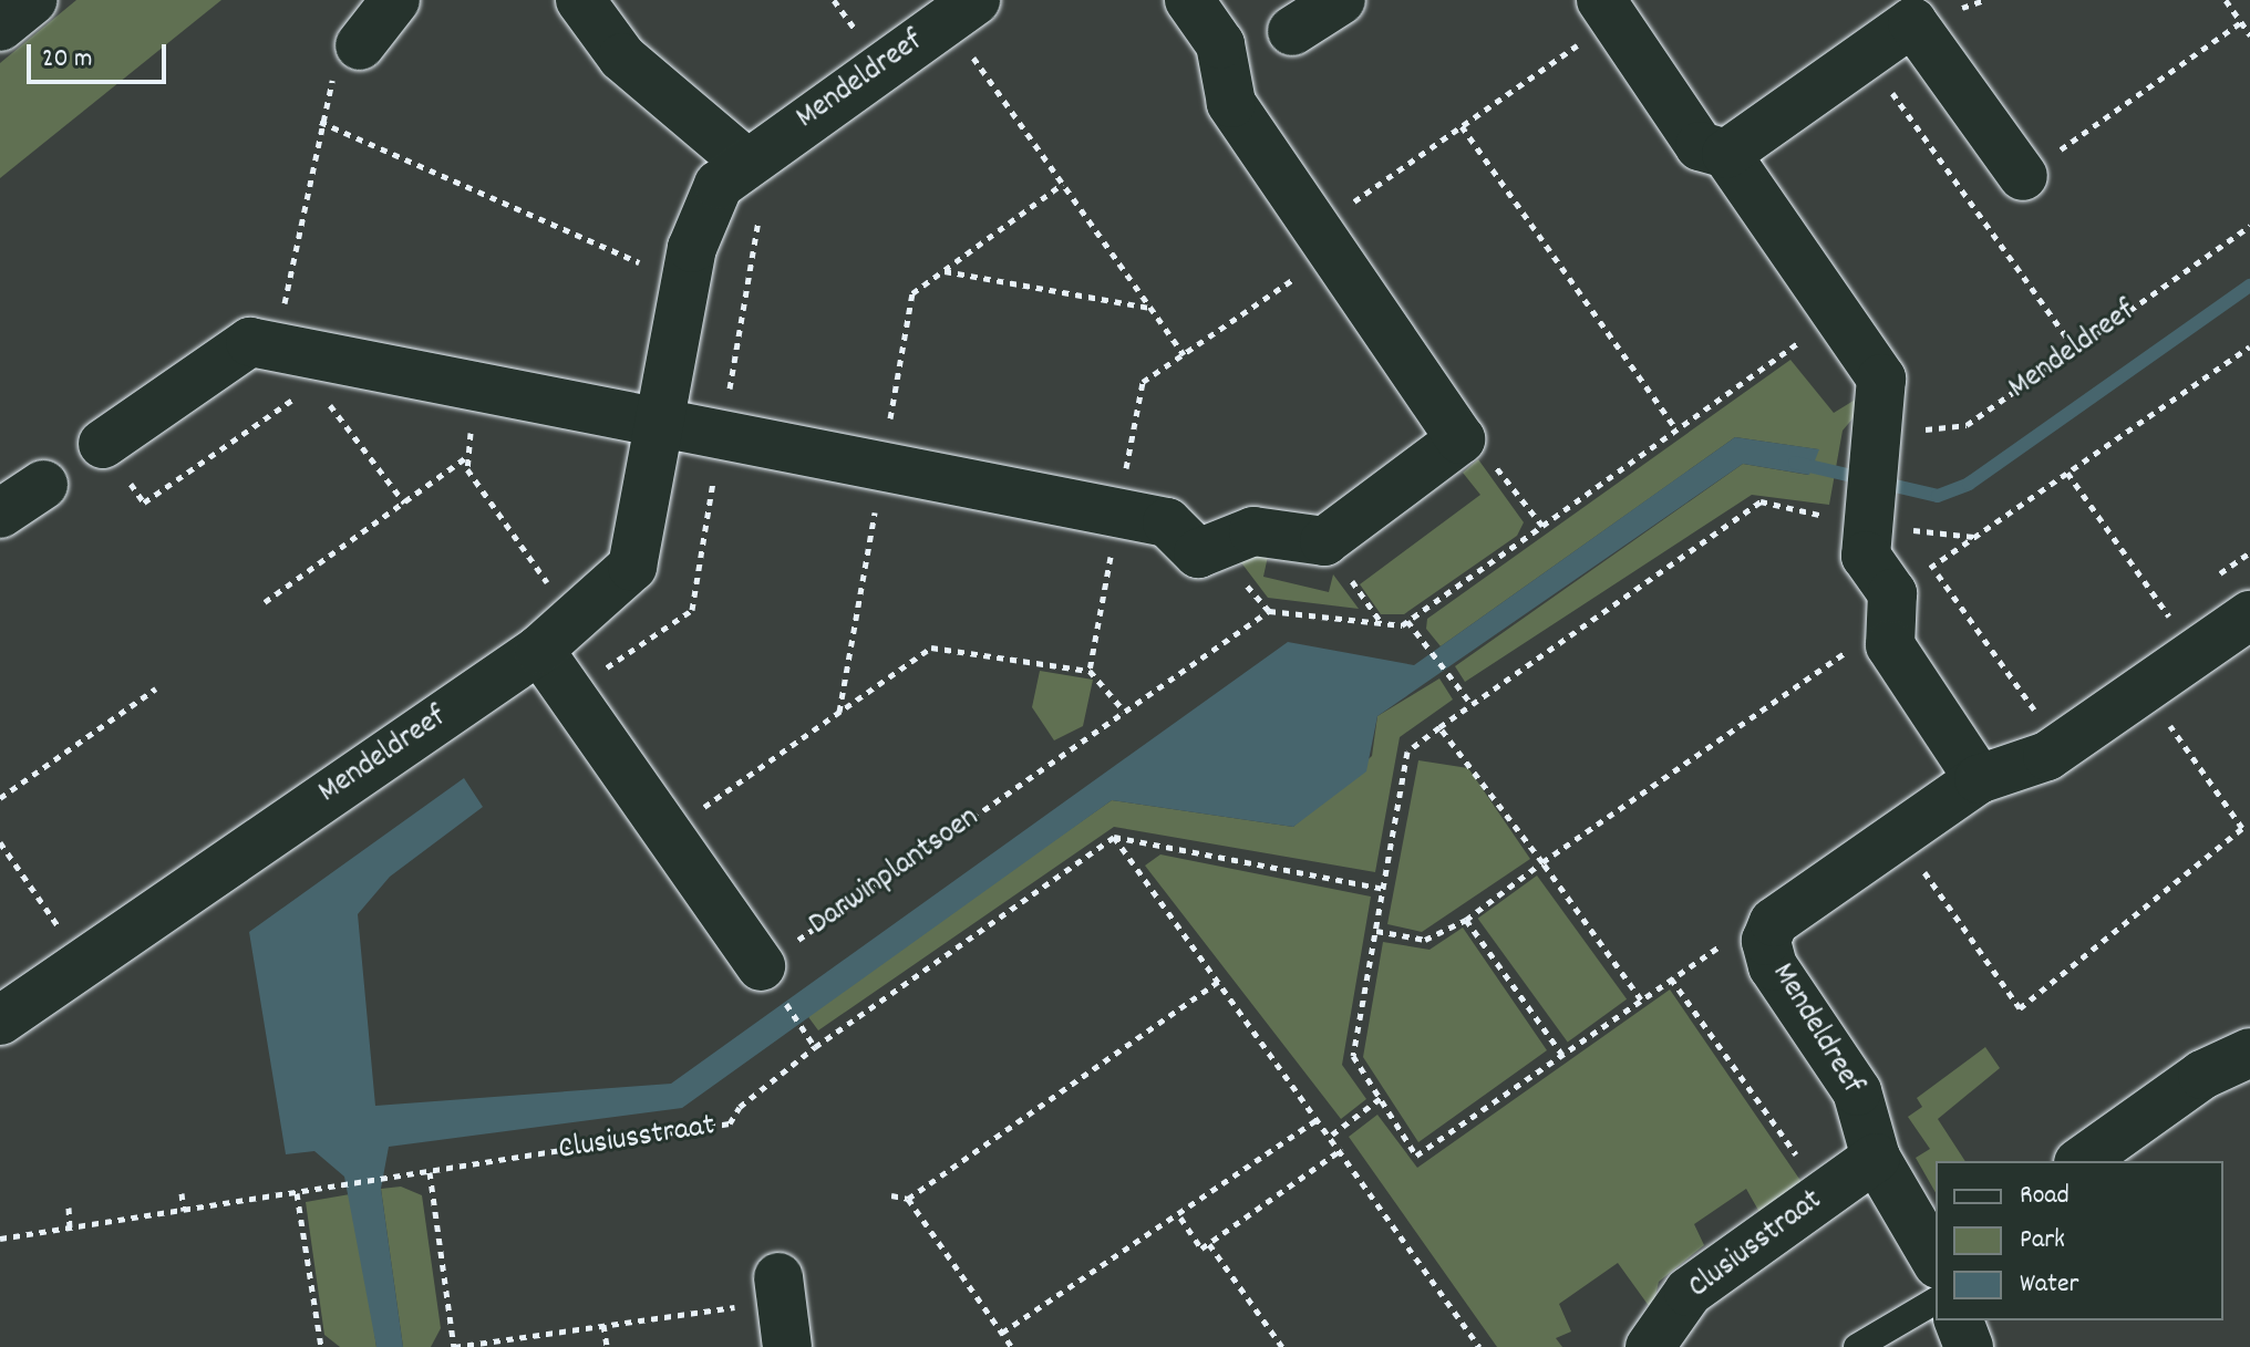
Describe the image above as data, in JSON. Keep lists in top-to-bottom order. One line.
{"streets":{"street":["Mendeldreef","Clusiusstraat"],"path":["Darwinplantsoen"]},"crossings":[["Mendeldreef","Clusiusstraat"]],"legend":["Road","Park","Water"],"scale_bar":"20 m"}
